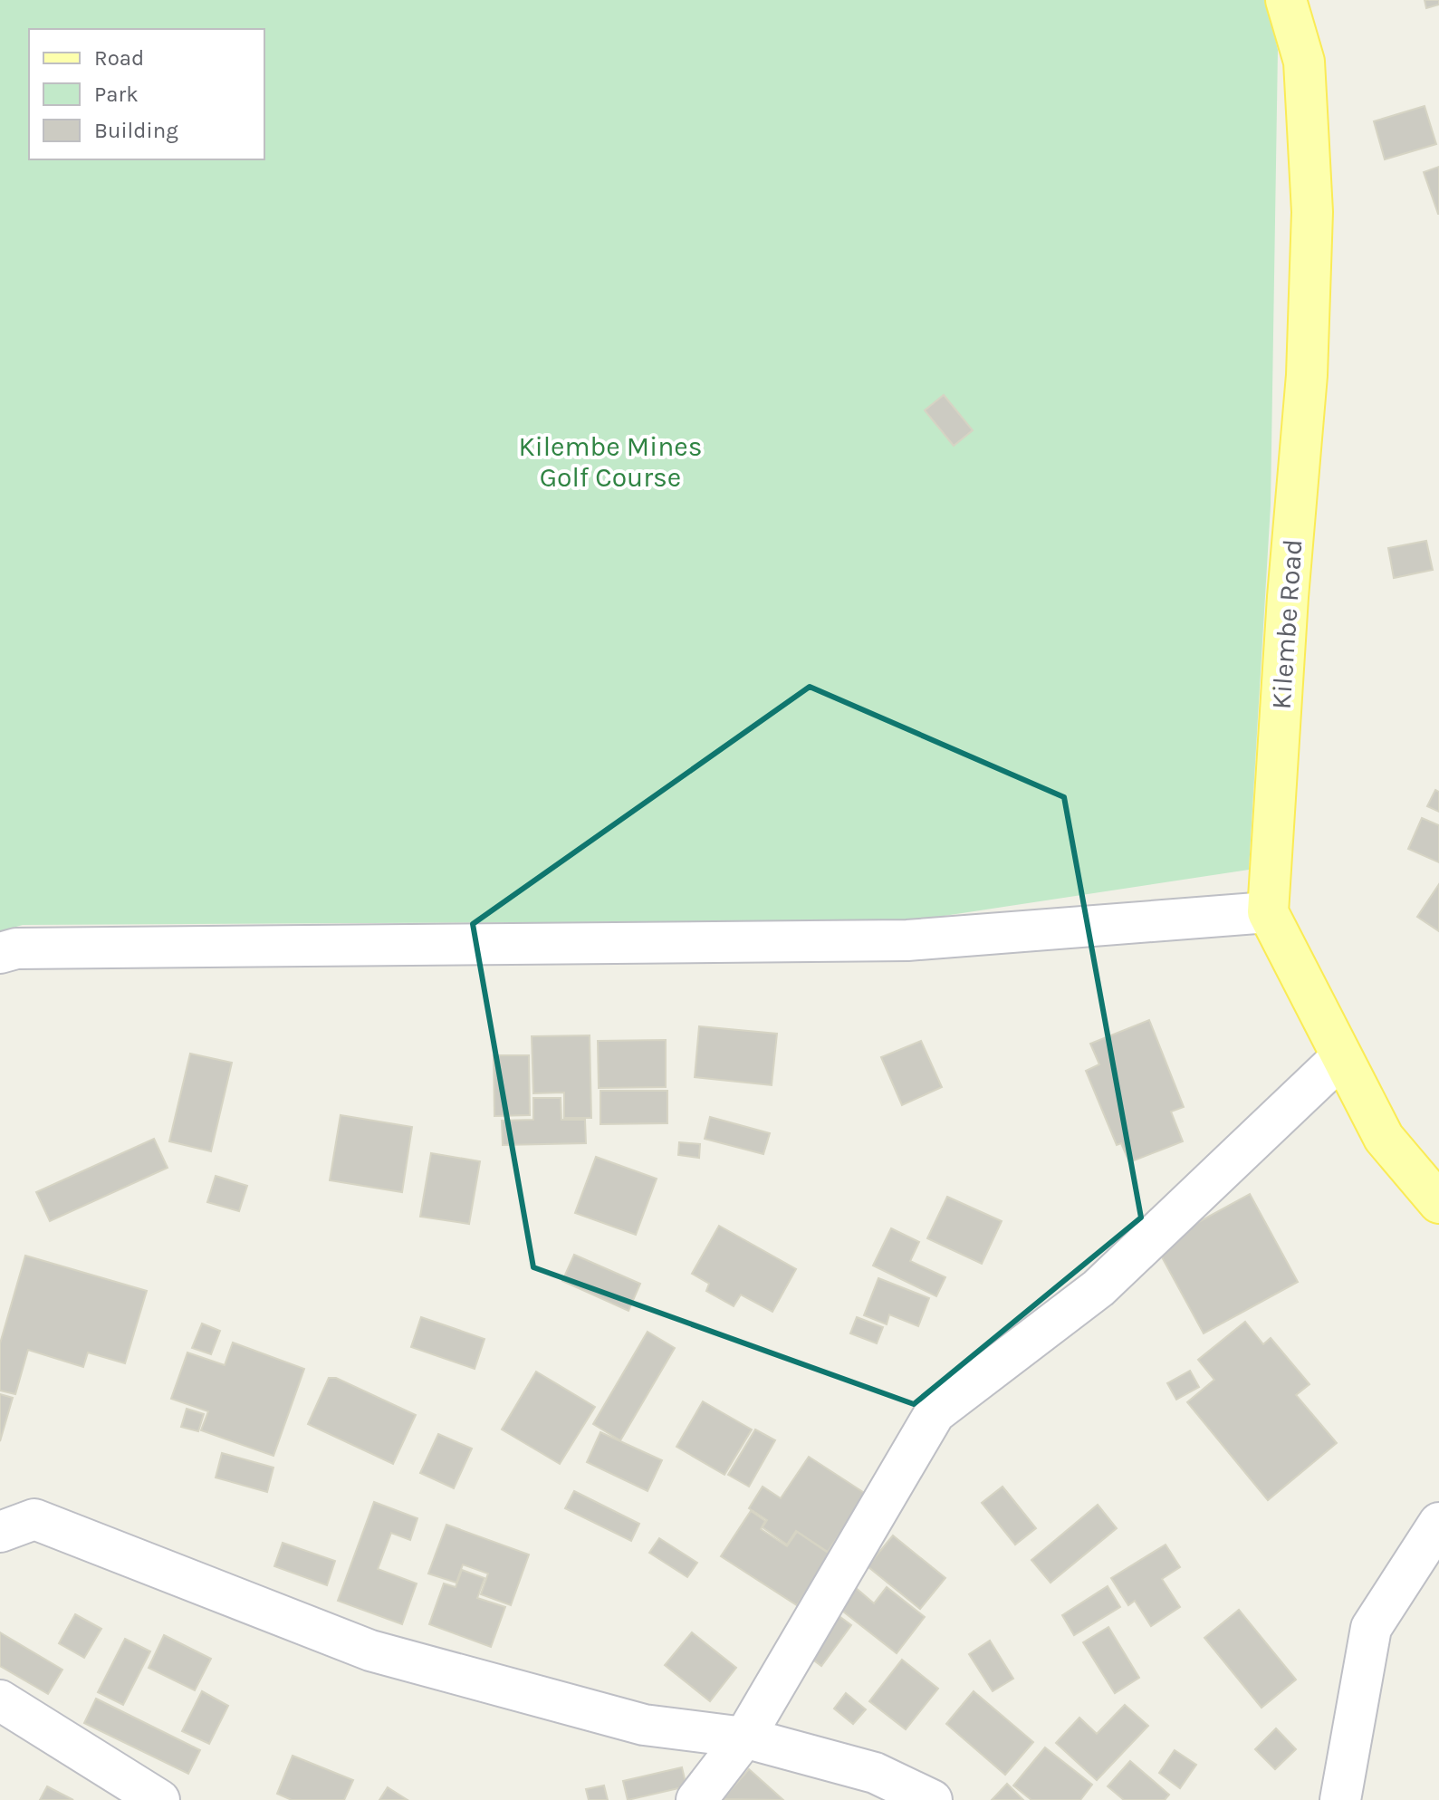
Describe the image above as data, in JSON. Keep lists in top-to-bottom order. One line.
{"streets":{"main road":["Kilembe Road"]},"parks":["Kilembe Mines Golf Course"],"legend":["Road","Park","Building"]}
